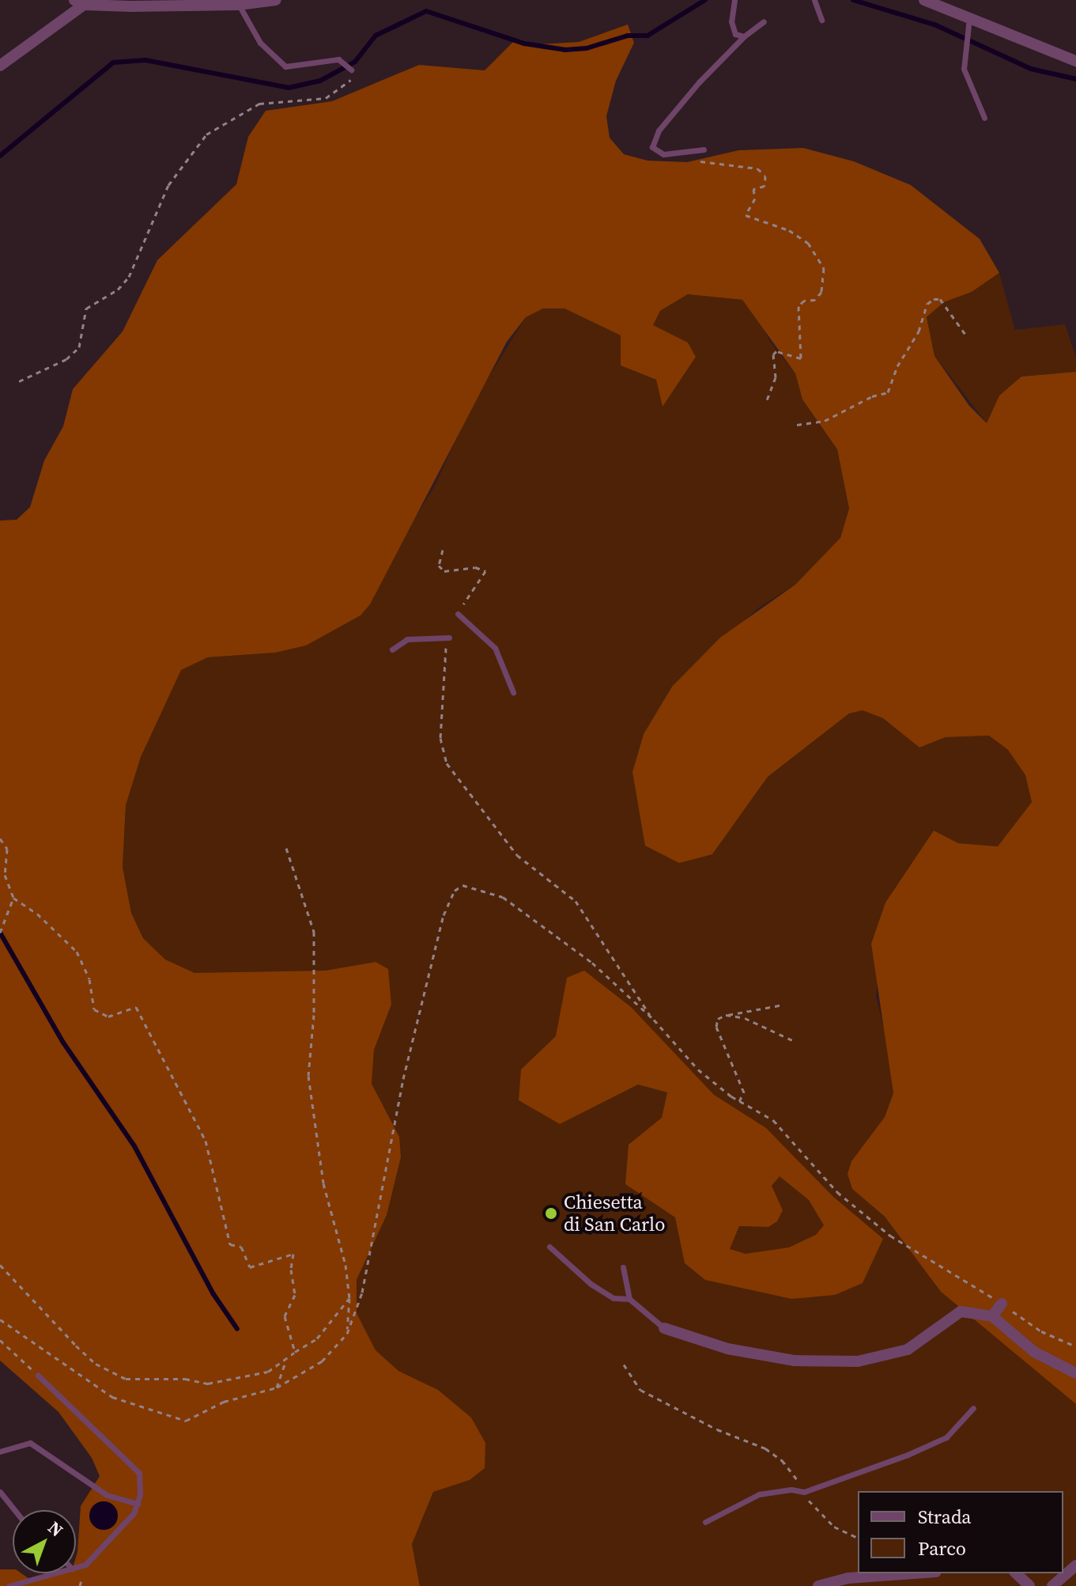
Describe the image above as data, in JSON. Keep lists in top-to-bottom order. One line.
{"places":["Chiesetta di San Carlo"],"legend":["Strada","Parco"],"north":"top right"}
